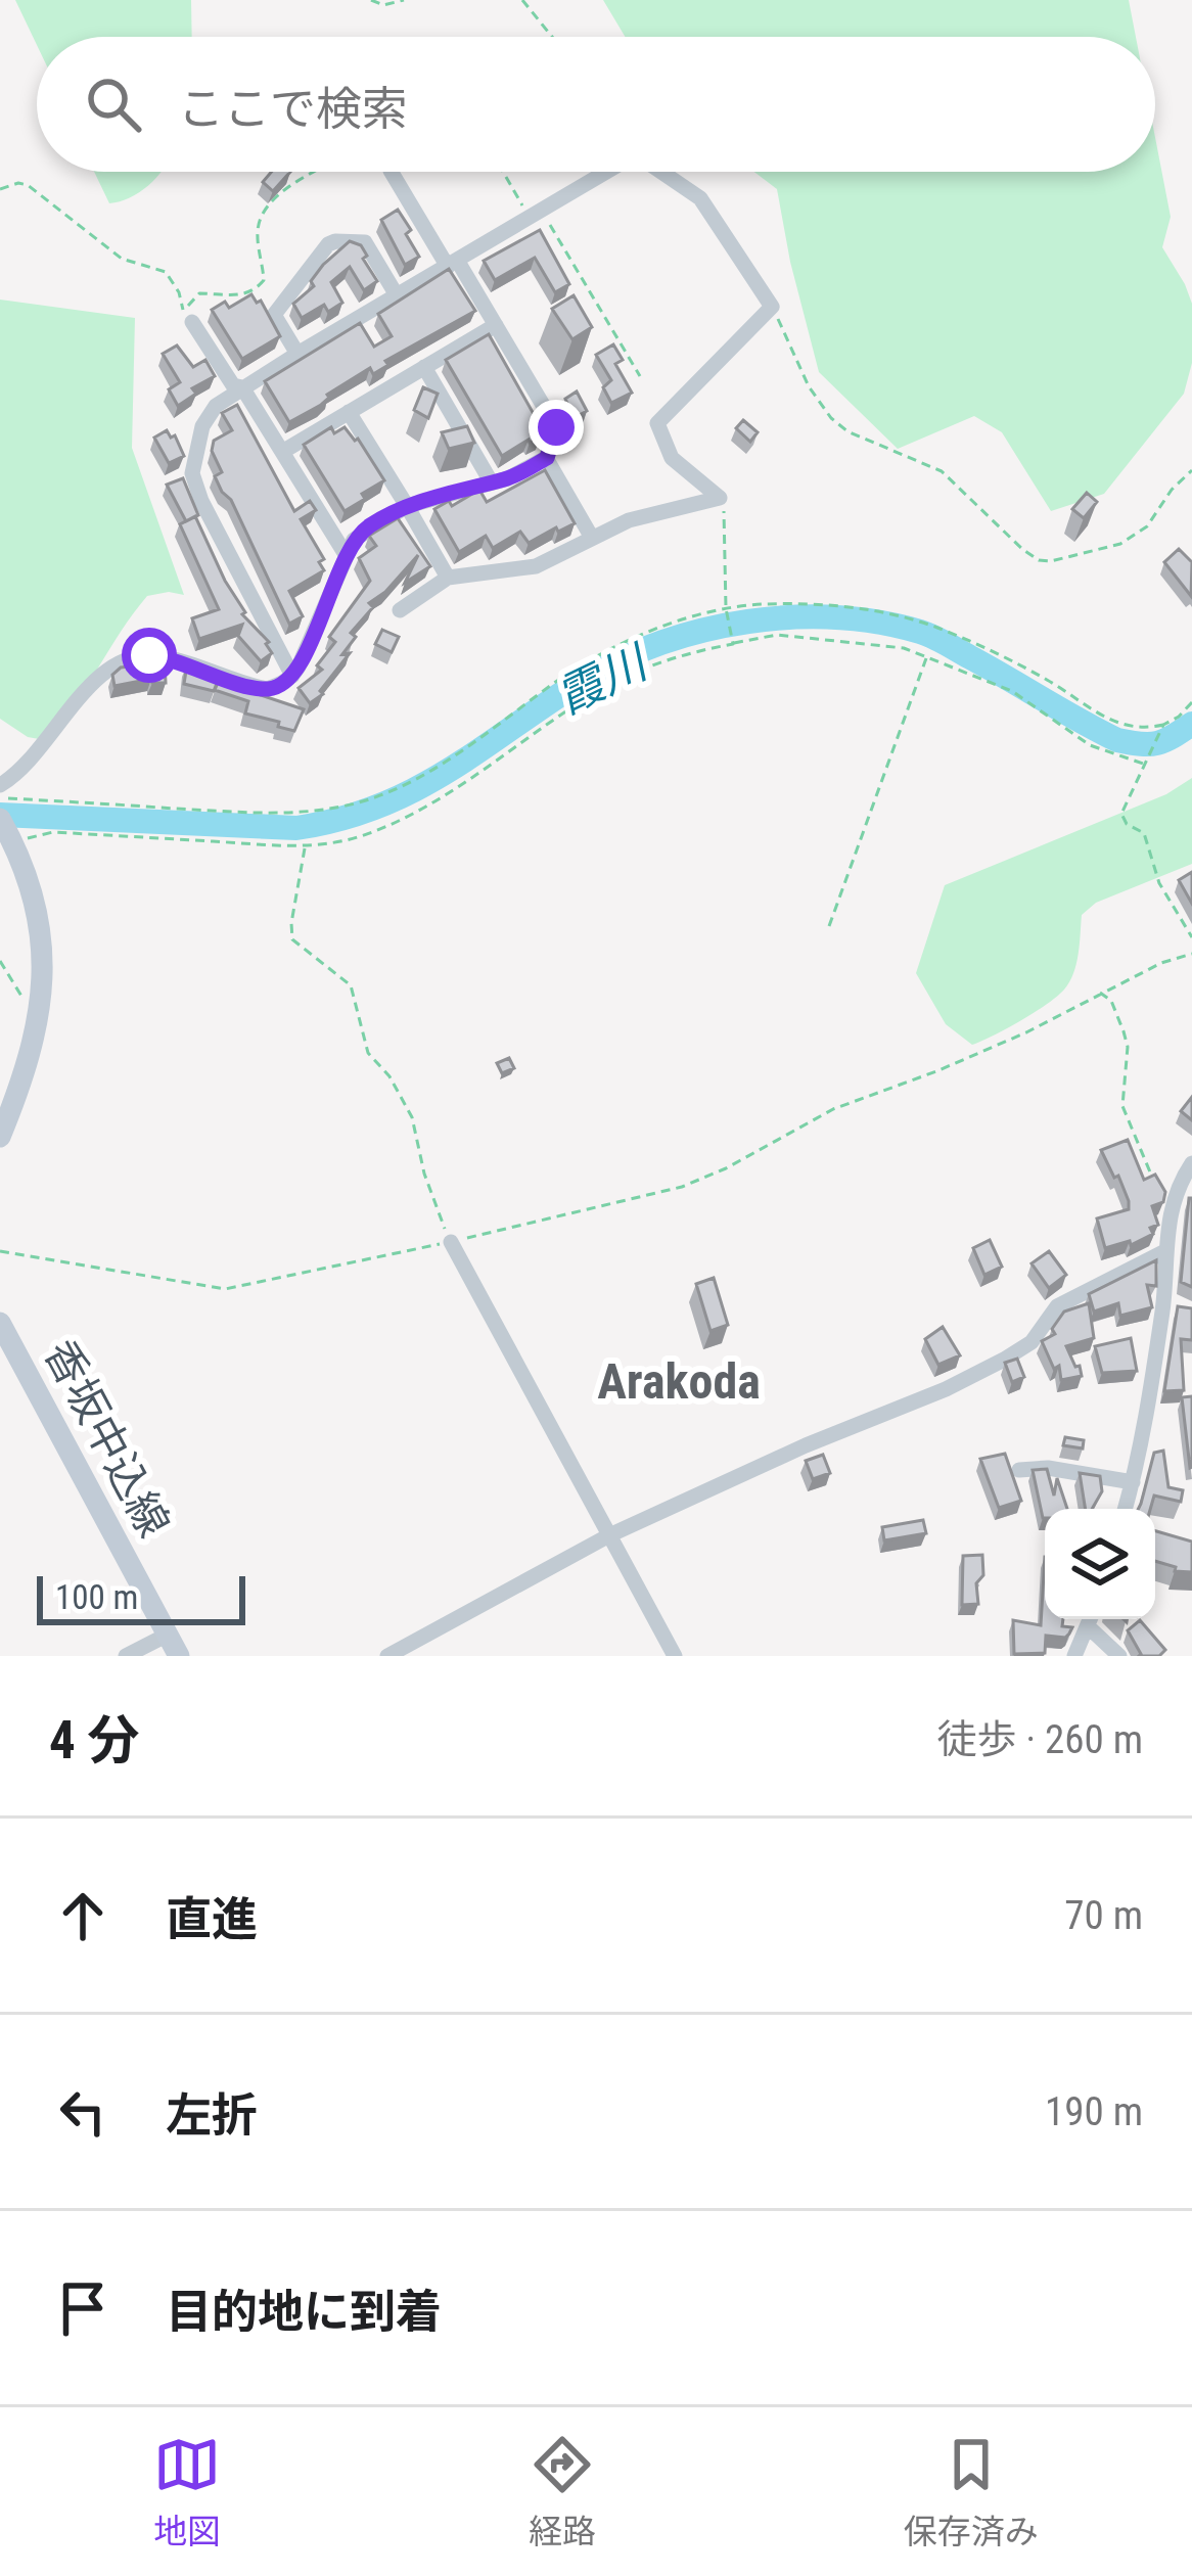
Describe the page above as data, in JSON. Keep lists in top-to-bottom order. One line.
{"streets":{"main road":["香坂中込線"]},"districts":["Arakoda"],"water":["霞川"],"scale_bar":"100 m","page":{"search":"ここで検索","scale":"100 m","heading":["4 分","徒歩 · 260 m"],"list":[["直進","70 m"],["左折","190 m"],"目的地に到着"],"nav":["地図","経路","保存済み"]}}
